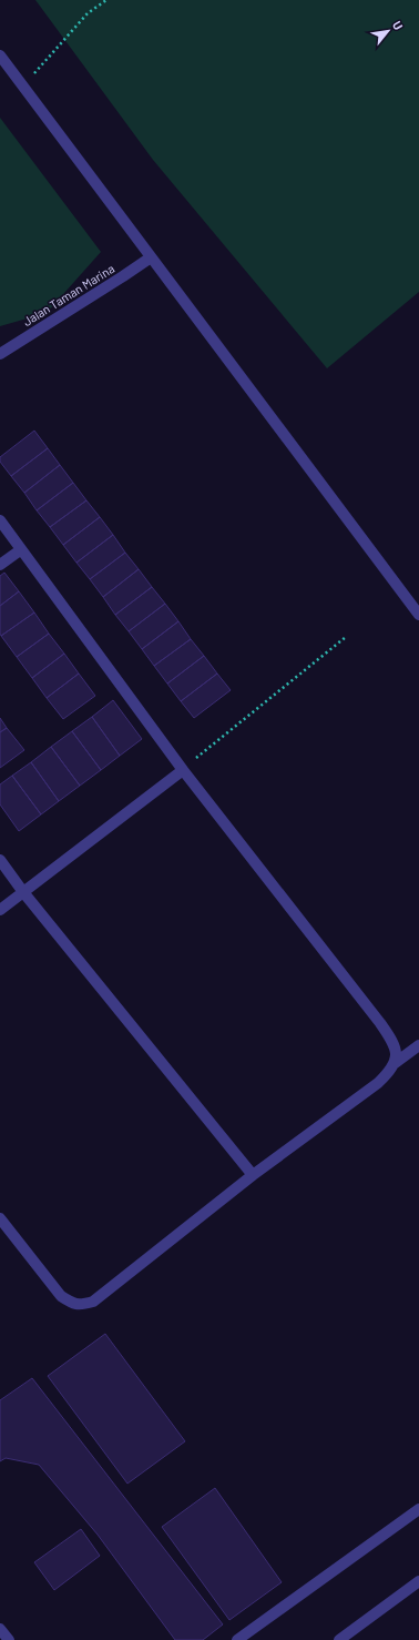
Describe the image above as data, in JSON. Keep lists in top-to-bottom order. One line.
{"streets":{"street":["Jalan Taman Marina"]},"north":"top right"}
